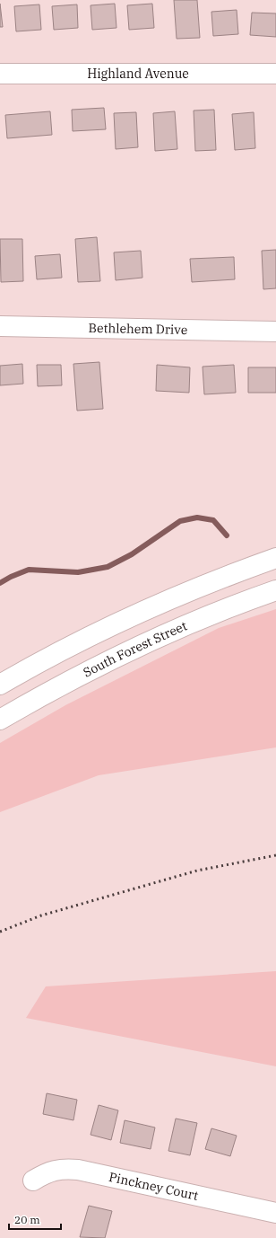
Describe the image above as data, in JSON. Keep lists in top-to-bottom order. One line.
{"streets":{"street":["Highland Avenue","Bethlehem Drive","South Forest Street","Pinckney Court"]},"scale_bar":"20 m"}
